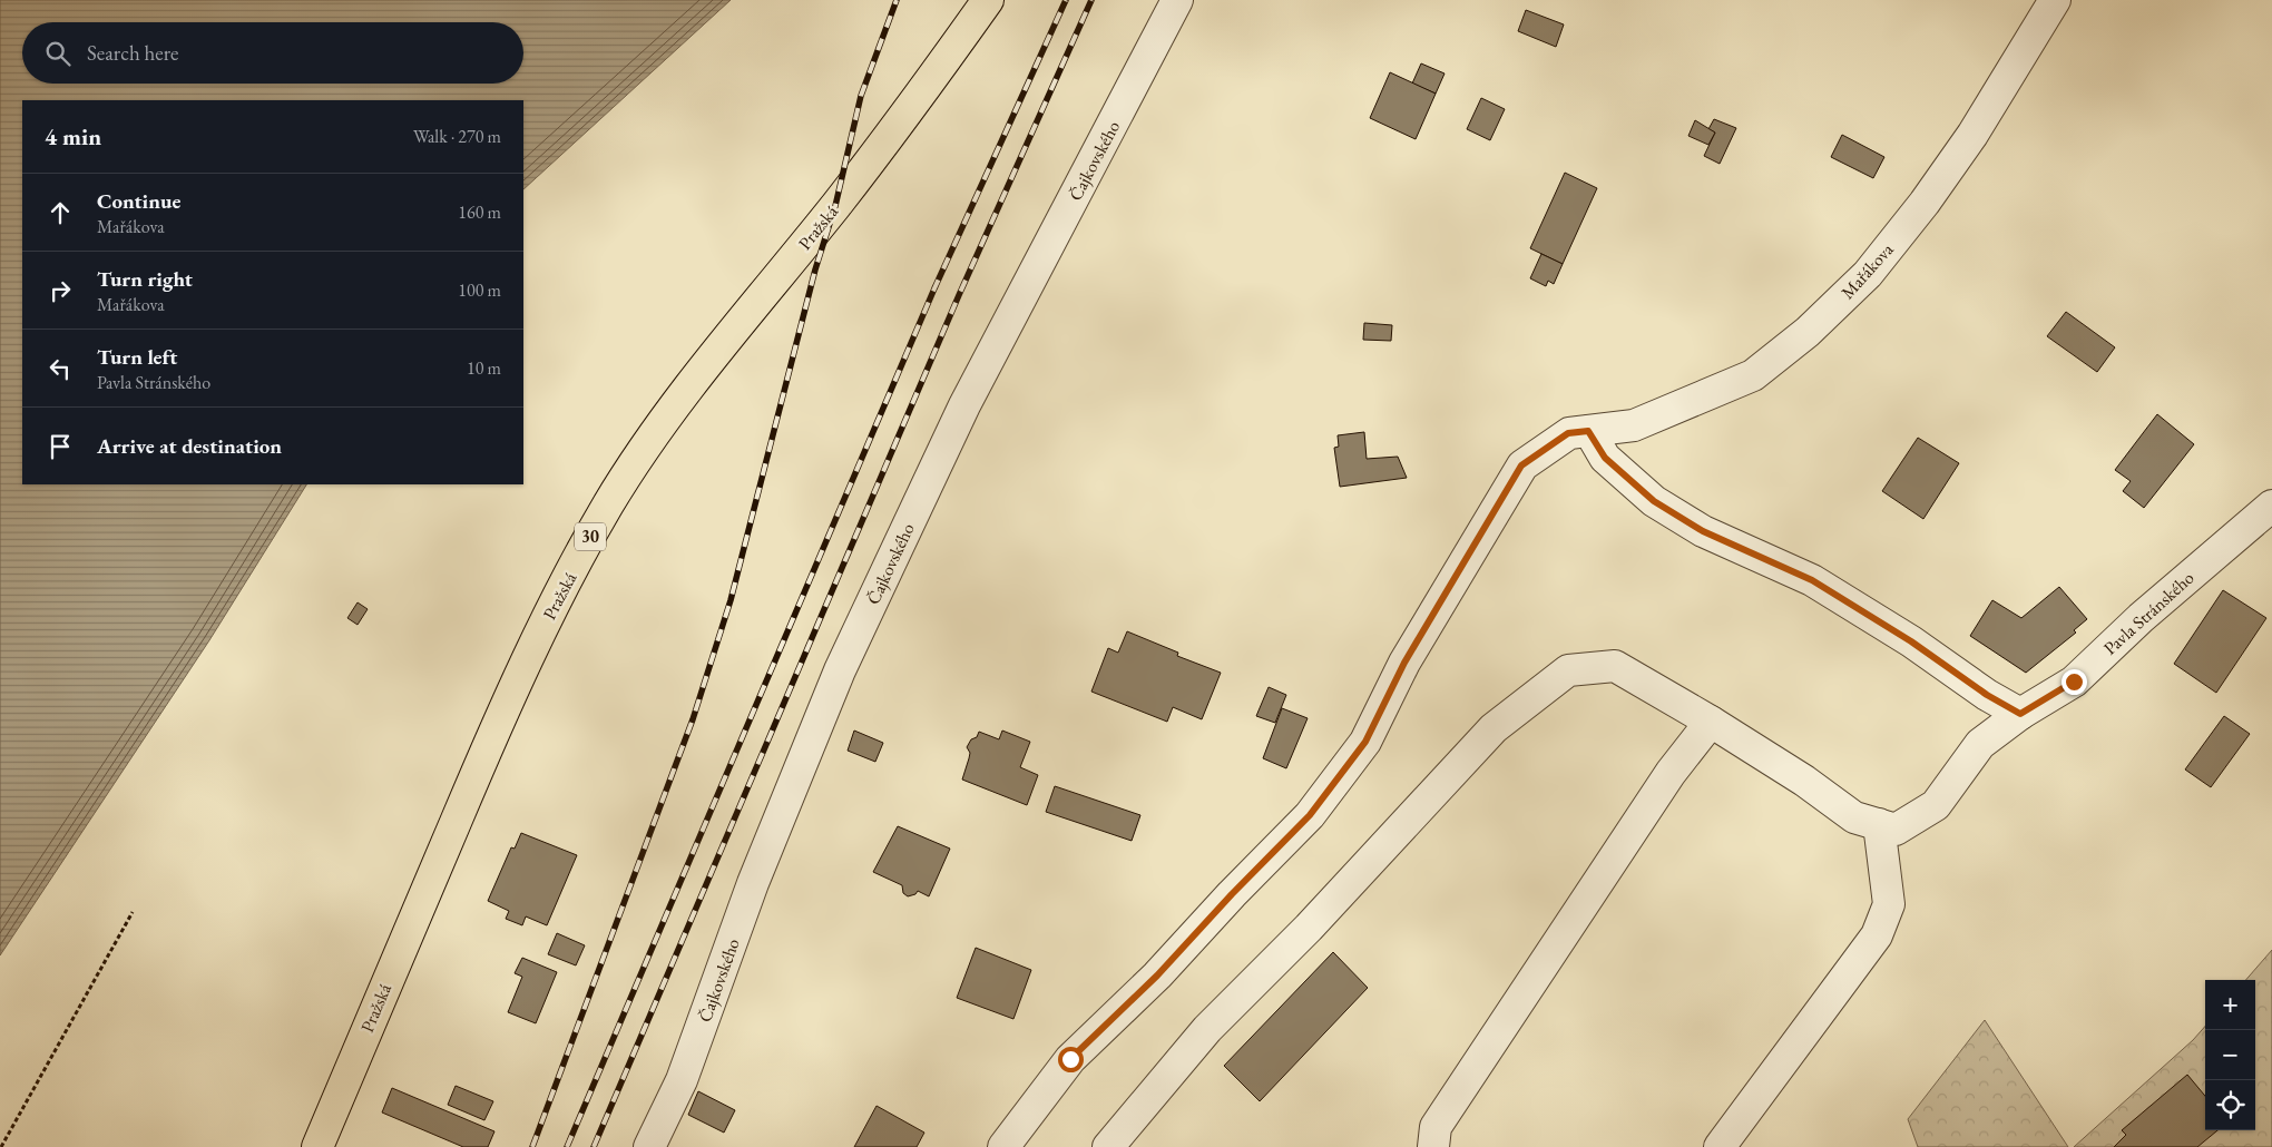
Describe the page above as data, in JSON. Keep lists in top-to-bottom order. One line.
{"streets":{"main road":["Pražská","30"],"street":["Čajkovského","Mařákova","Pavla Stránského"]},"page":{"search":"Search here","heading":["4 min","Walk · 270 m"],"list":[["Continue","Mařákova","160 m"],["Turn right","Mařákova","100 m"],["Turn left","Pavla Stránského","10 m"],"Arrive at destination"],"map_buttons":["+","−"]}}
